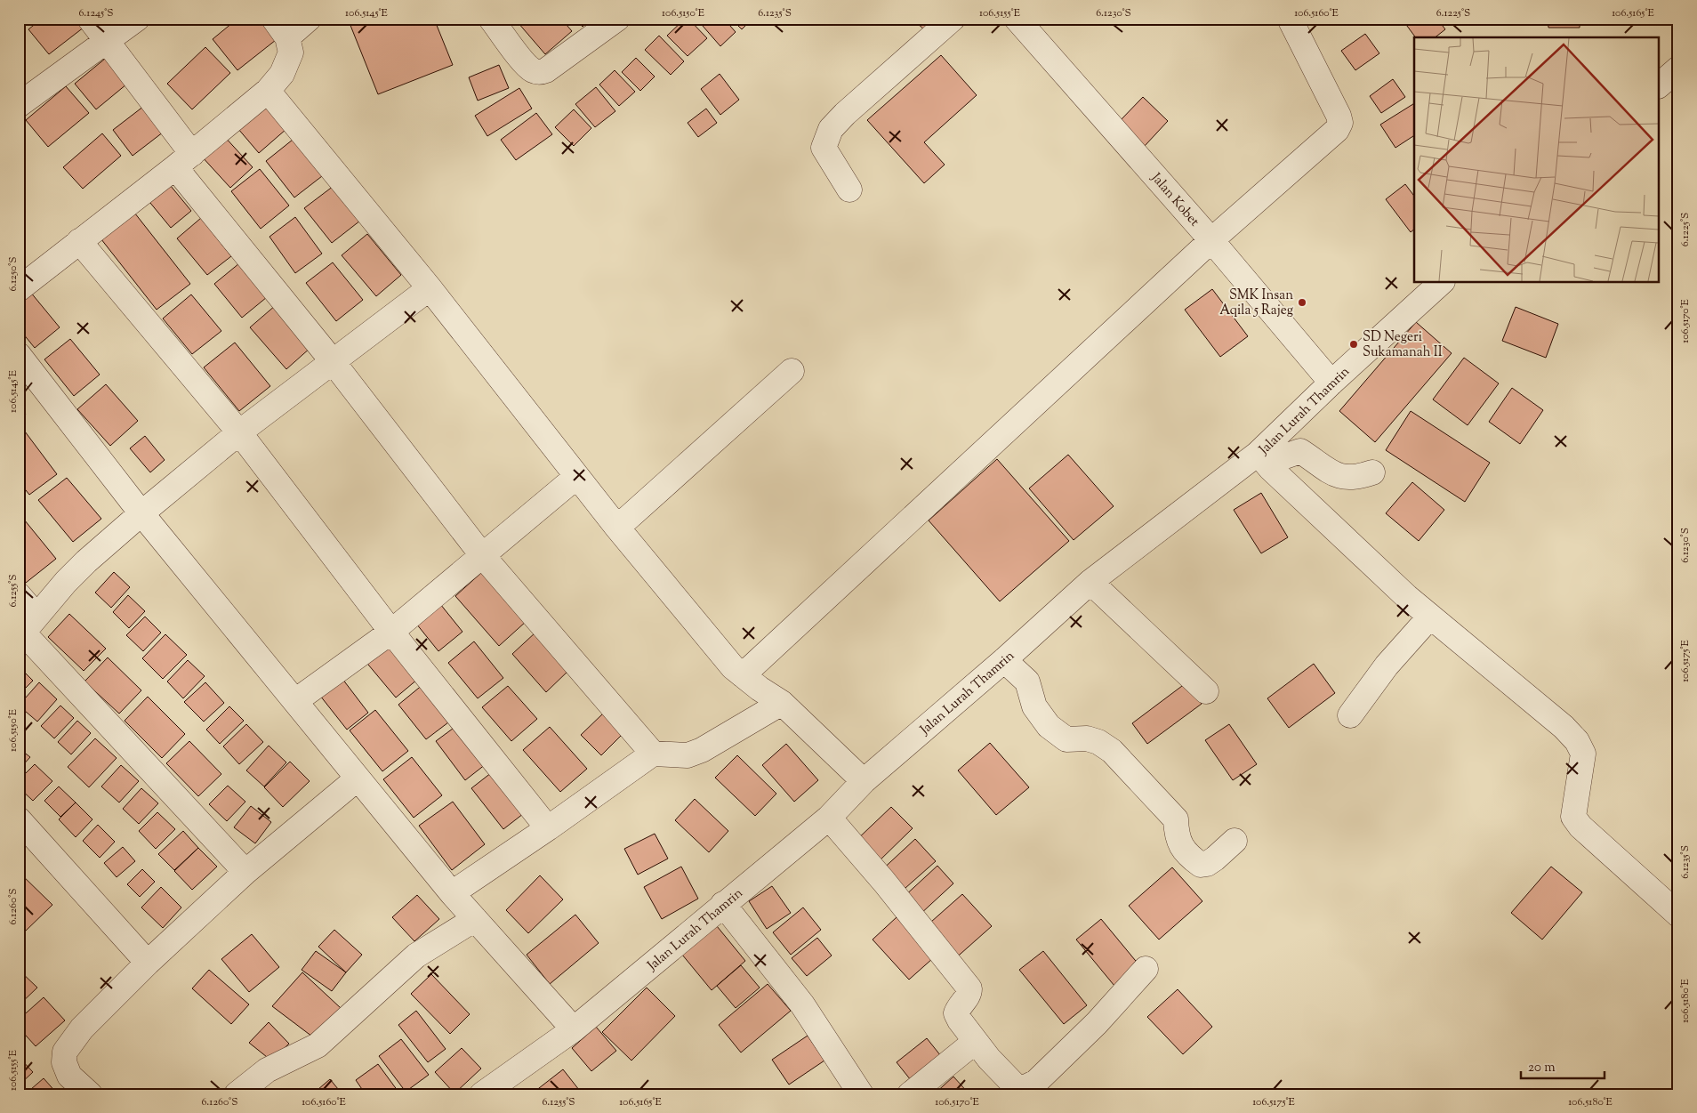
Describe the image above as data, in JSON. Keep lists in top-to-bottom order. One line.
{"streets":{"street":["Jalan Kobet","Jalan Lurah Thamrin"]},"crossings":[["Jalan Kobet","Jalan Lurah Thamrin"]],"places":["SMK Insan Aqila 5 Rajeg","SD Negeri Sukamanah II"],"scale_bar":"20 m","coordinates":["6.1245°S","106.5145°E","106.5150°E","6.1235°S","106.5155°E","6.1230°S","106.5160°E","6.1225°S","106.5165°E","6.1250°S","106.5170°E","6.1255°S","106.5175°E","6.1260°S","106.5180°E"]}
